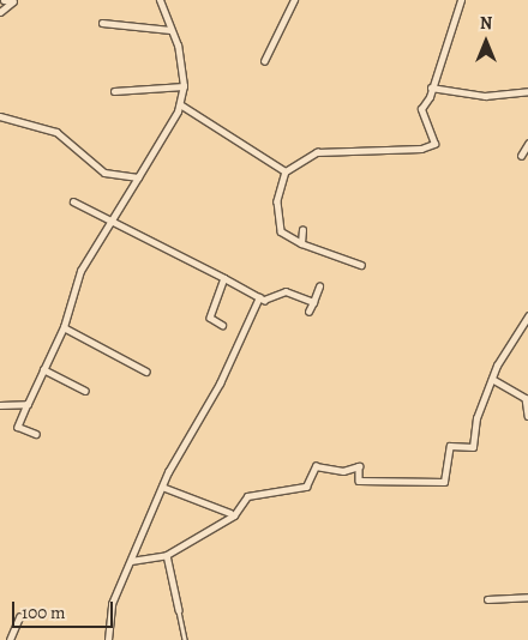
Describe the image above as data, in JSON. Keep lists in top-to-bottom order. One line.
{"scale_bar":"100 m","north":"top"}
